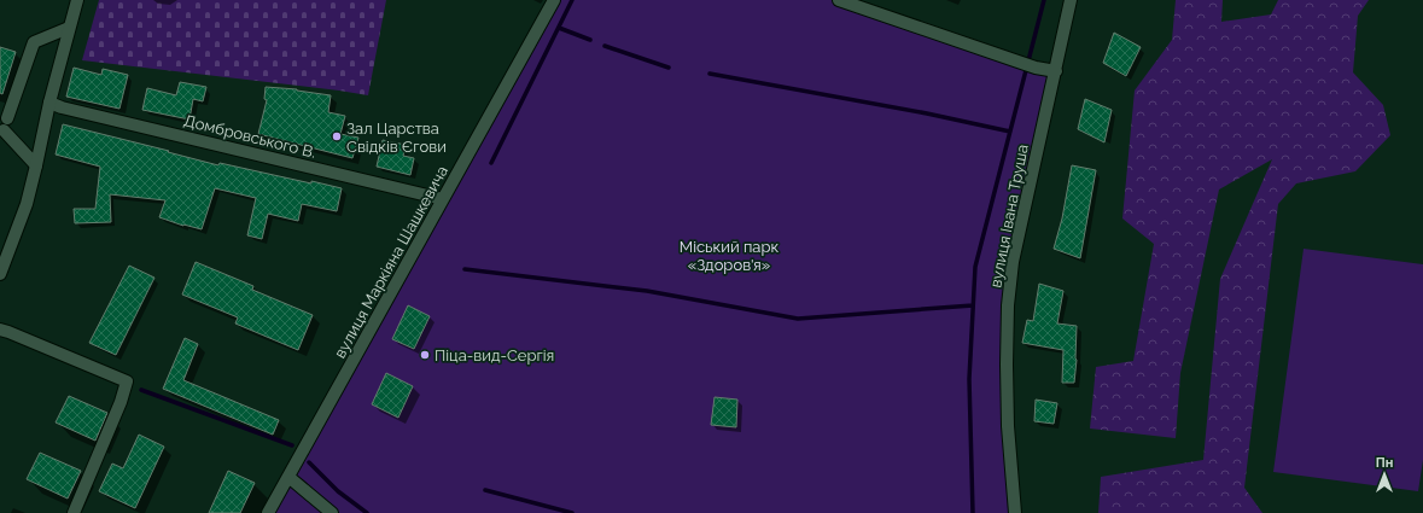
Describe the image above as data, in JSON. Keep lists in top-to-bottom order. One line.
{"streets":{"street":["Домбровського В.","вулиця Івана Труша","вулиця Маркіяна Шашкевича"]},"crossings":[["Домбровського В.","вулиця Маркіяна Шашкевича"]],"parks":["Міський парк «Здоров'я»"],"places":["Зал Царства Свідків Єгови","Піца-вид-Сергія"],"north":"top"}
